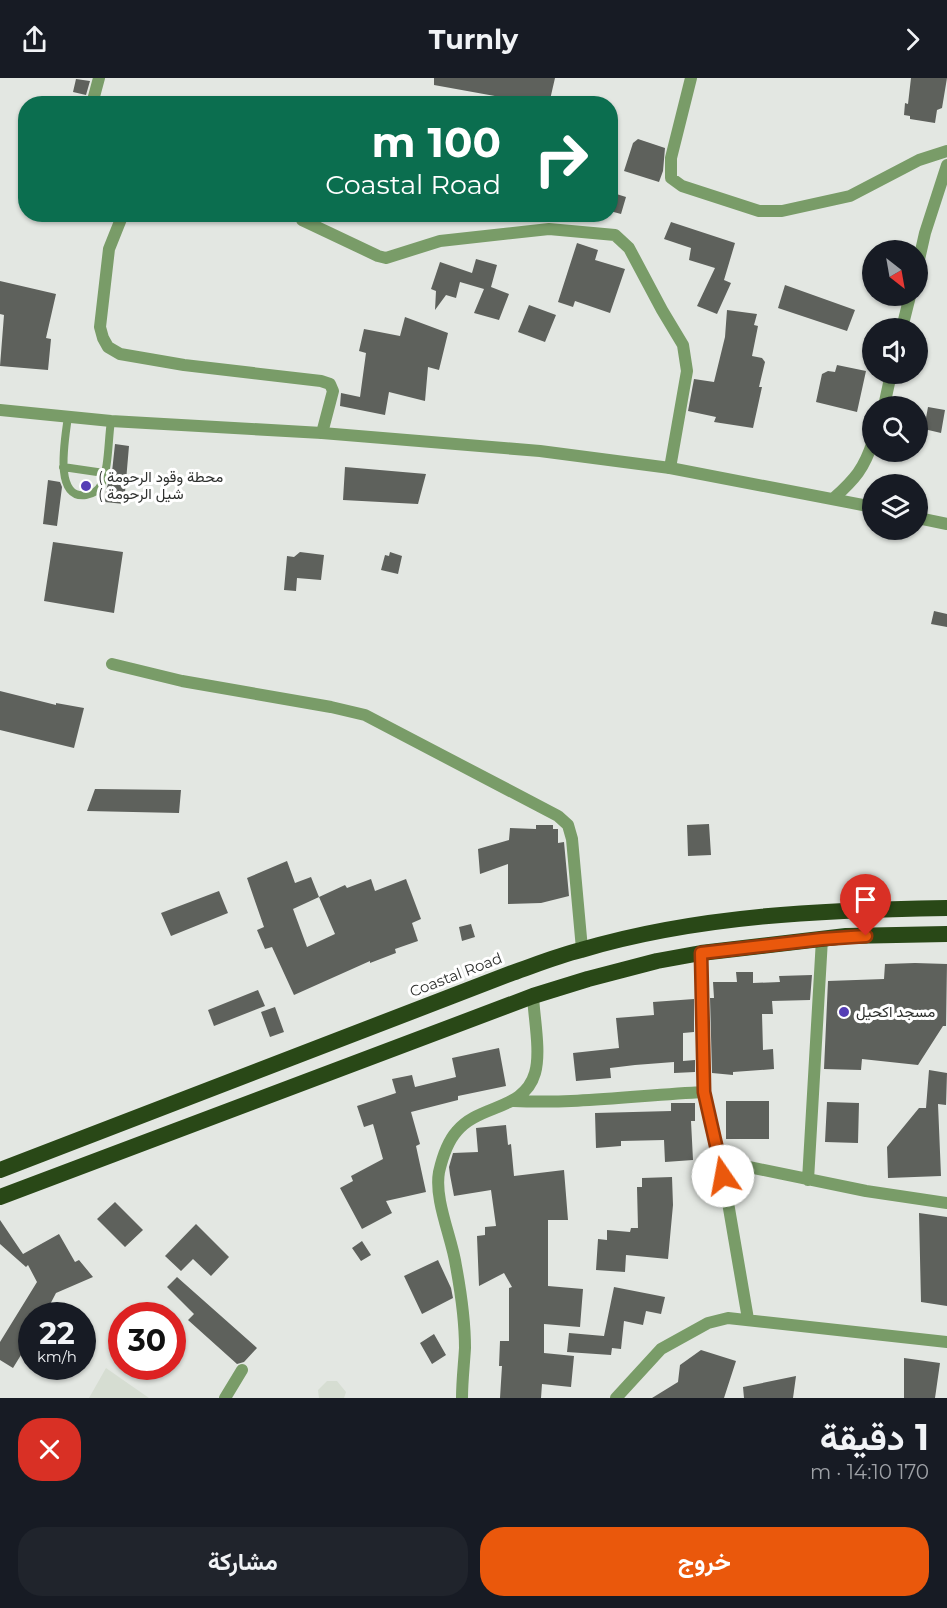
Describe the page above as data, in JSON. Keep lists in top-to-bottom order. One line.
{"streets":{"highway":["Coastal Road"]},"places":["( محطة وقود الرحومة ( شيل الرحومة","مسجد اكحيل"],"north":"bottom right","page":{"header":"Turnly","turn":["100 m","Coastal Road"],"speed":"22 km/h","limit":"30","heading":["1 دقيقة","170 m · 14:10"],"buttons":["خروج","مشاركة"]}}
